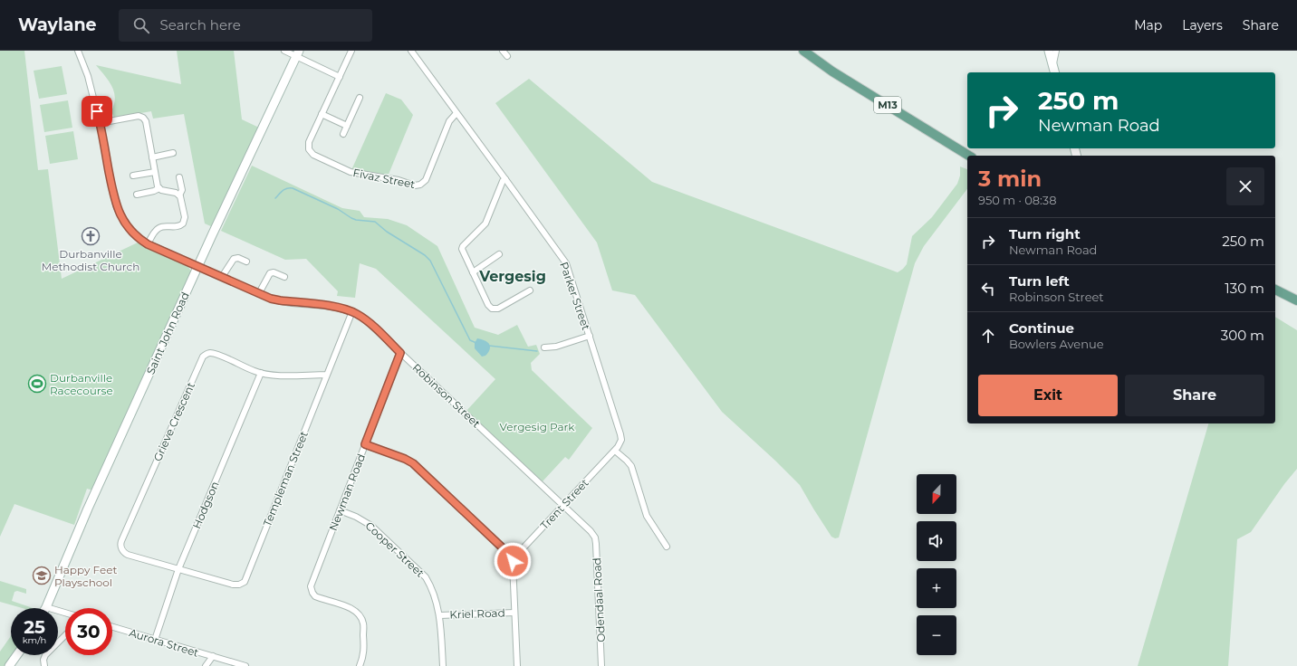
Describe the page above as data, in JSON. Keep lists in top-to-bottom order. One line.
{"streets":{"main road":["M13","Saint John Road"],"street":["Fivaz Street","Parker Street","Robinson Street","Grieve Crescent","Templeman Street","Newman Road","Trent Street","Hodgson","Cooper Street","Odendaal Road","Kriel Road","Aurora Street"]},"crossings":[["Fivaz Street","Parker Street"],["Parker Street","Trent Street"],["Saint John Road","Robinson Street"],["Robinson Street","Templeman Street"],["Robinson Street","Newman Road"],["Robinson Street","Trent Street"],["Robinson Street","Odendaal Road"],["Grieve Crescent","Templeman Street"],["Grieve Crescent","Hodgson"],["Templeman Street","Hodgson"],["Newman Road","Cooper Street"],["Hodgson","Aurora Street"],["Cooper Street","Kriel Road"]],"districts":["Vergesig"],"parks":["Vergesig Park"],"places":{"church":["Durbanville Methodist Church"],"sports":["Durbanville Racecourse"],"school or university":["Happy Feet Playschool"]},"north":"bottom","page":{"header":"Waylane","search":"Search here","nav":["Map","Layers","Share"],"turn":["250 m","Newman Road"],"heading":["3 min","950 m · 08:38"],"list":[{"name":"Turn right","note":"Newman Road","value":"250 m"},{"name":"Turn left","note":"Robinson Street","value":"130 m"},{"name":"Continue","note":"Bowlers Avenue","value":"300 m"}],"buttons":["Exit","Share"],"map_buttons":["+","−"],"speed":"25 km/h","limit":"30"}}
